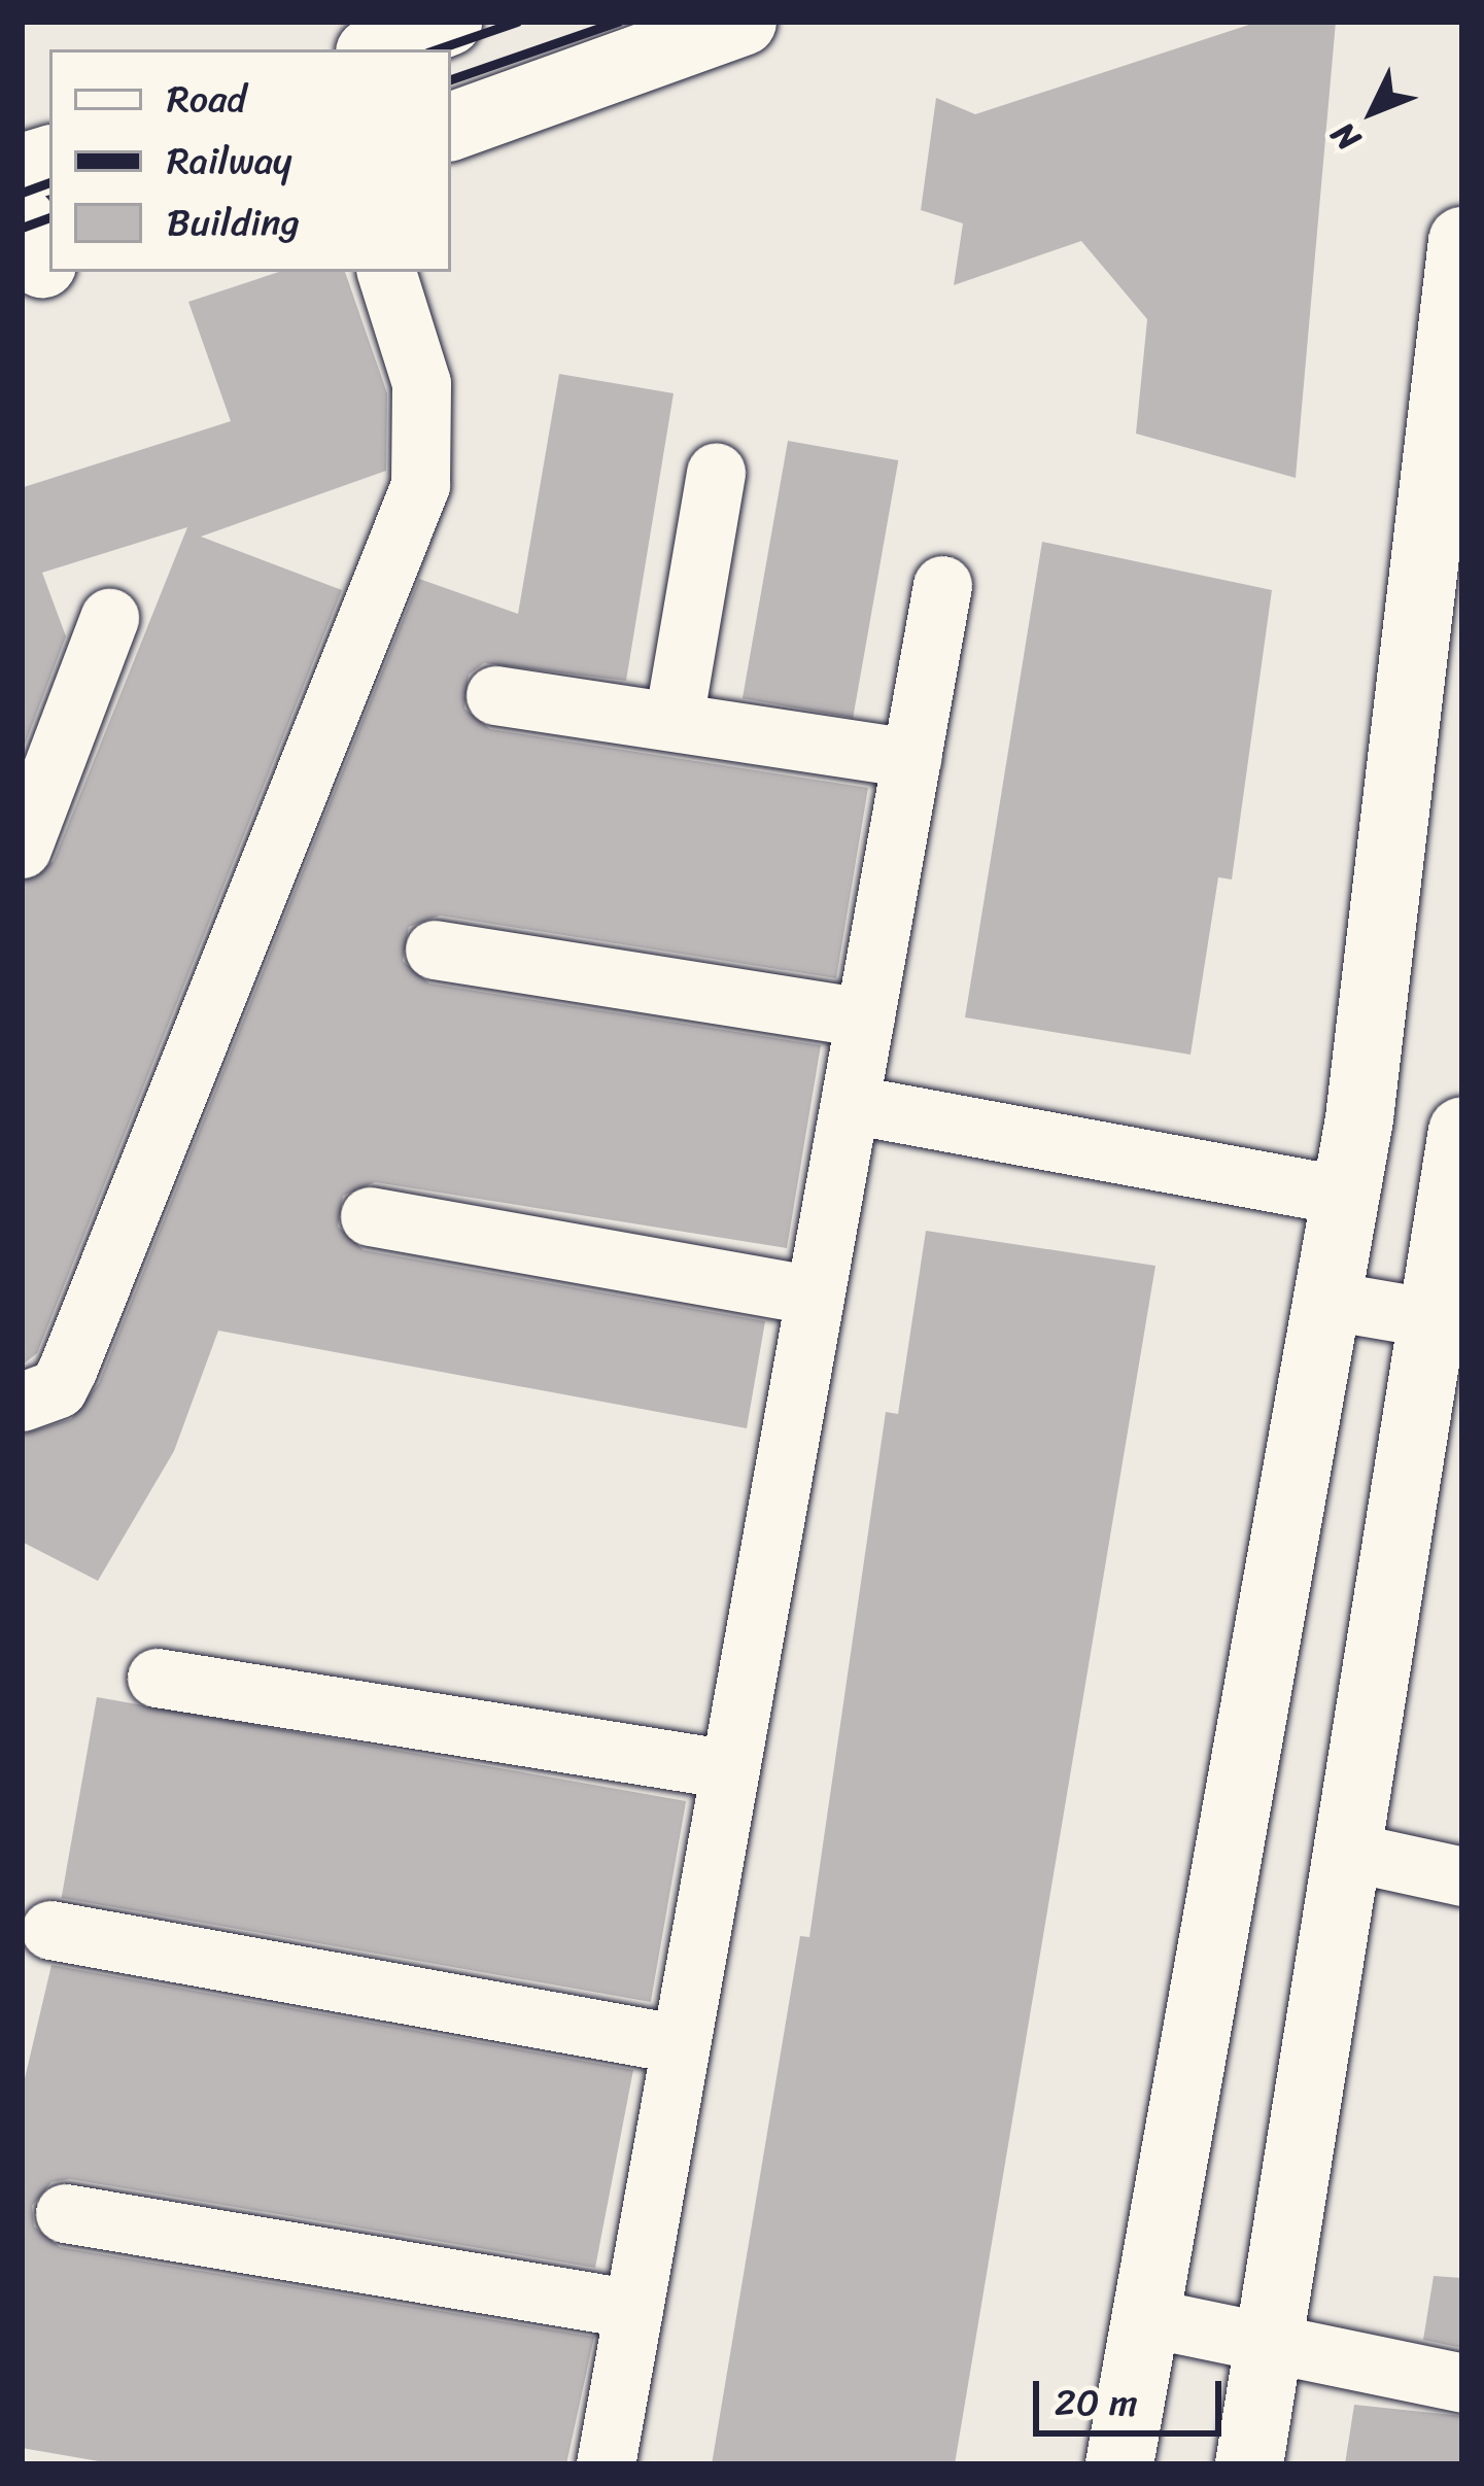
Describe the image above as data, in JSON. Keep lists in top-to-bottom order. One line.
{"legend":["Road","Railway","Building"],"scale_bar":"20 m","north":"bottom left"}
